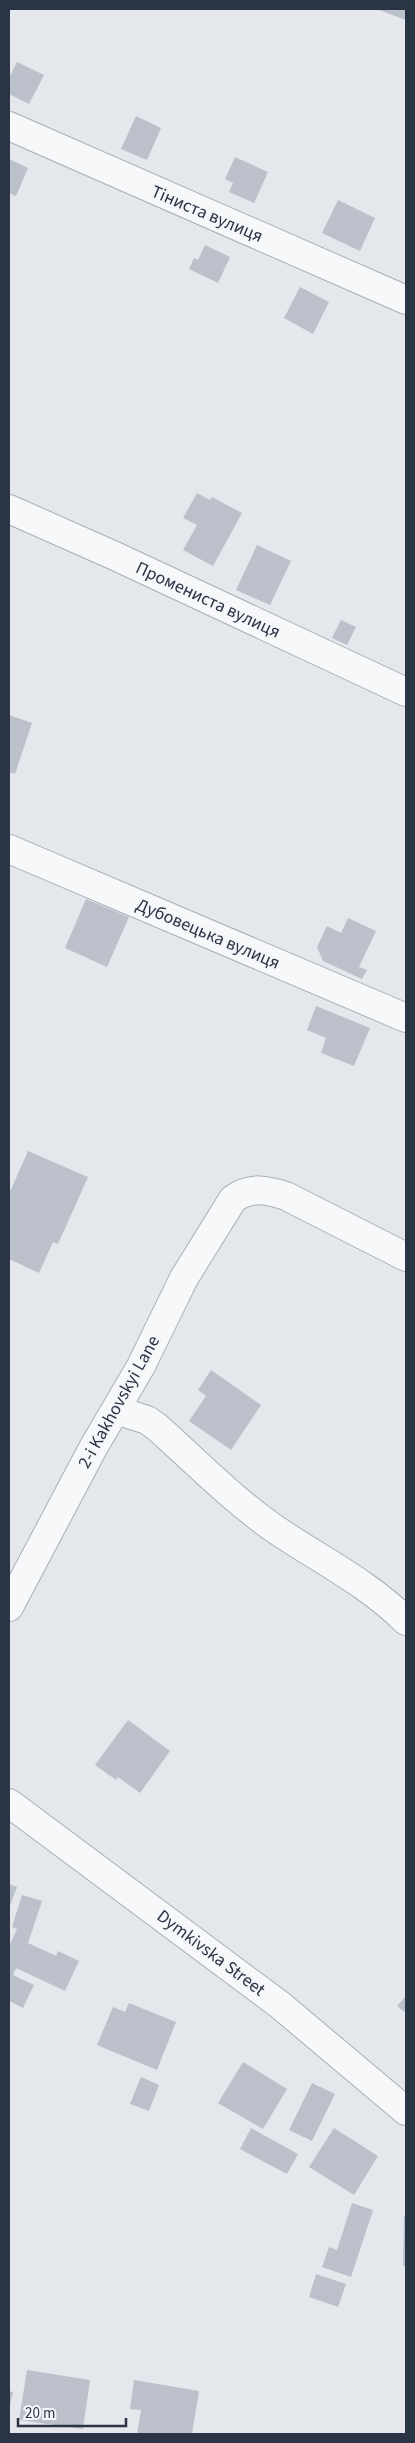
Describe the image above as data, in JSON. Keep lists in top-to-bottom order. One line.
{"streets":{"street":["Тіниста вулиця","Промениста вулиця","Дубовецька вулиця","2-i Kakhovskyi Lane","Dymkivska Street"]},"scale_bar":"20 m"}
